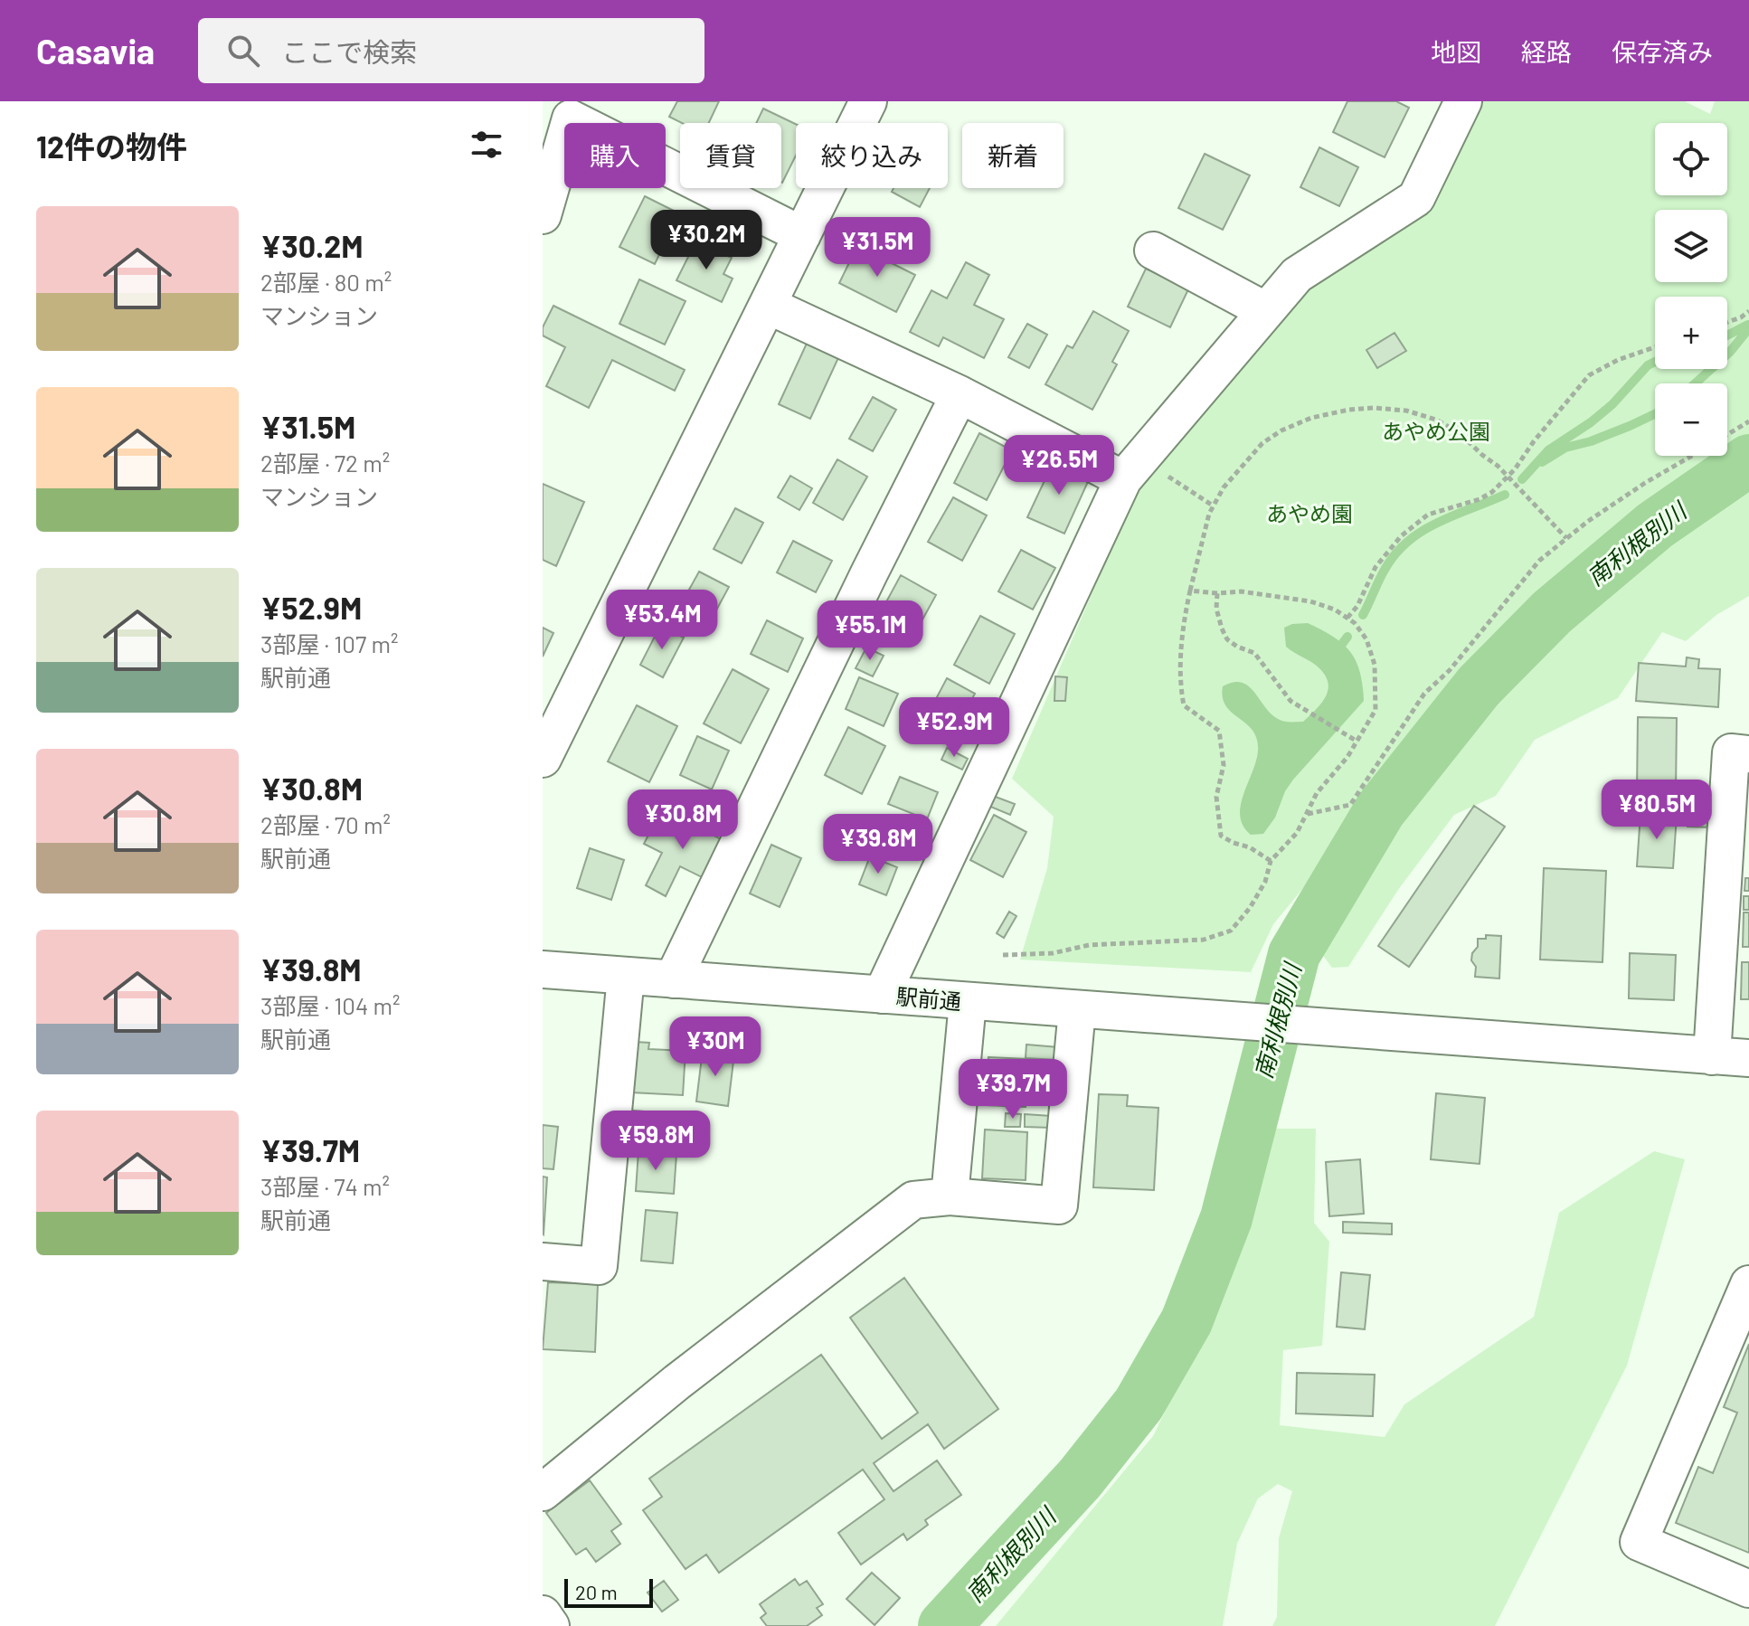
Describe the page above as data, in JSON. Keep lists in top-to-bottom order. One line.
{"streets":{"street":["駅前通"]},"water":["南利根別川"],"parks":["あやめ公園","あやめ園"],"scale_bar":"20 m","page":{"header":"Casavia","search":"ここで検索","nav":["地図","経路","保存済み"],"heading":"12件の物件","map_buttons":["+","−"],"chip":["購入","賃貸","絞り込み","新着"],"list":[{"name":"¥30.2M","note":"2部屋 · 80 m² · マンション"},{"name":"¥31.5M","note":"2部屋 · 72 m² · マンション"},{"name":"¥52.9M","note":"3部屋 · 107 m² · 駅前通"},{"name":"¥30.8M","note":"2部屋 · 70 m² · 駅前通"},{"name":"¥39.8M","note":"3部屋 · 104 m² · 駅前通"},{"name":"¥39.7M","note":"3部屋 · 74 m² · 駅前通"}],"price":["¥30.2M","¥31.5M","¥26.5M","¥53.4M","¥55.1M","¥52.9M","¥80.5M","¥30.8M","¥39.8M","¥30M","¥39.7M","¥59.8M"],"scale":"20 m"}}
